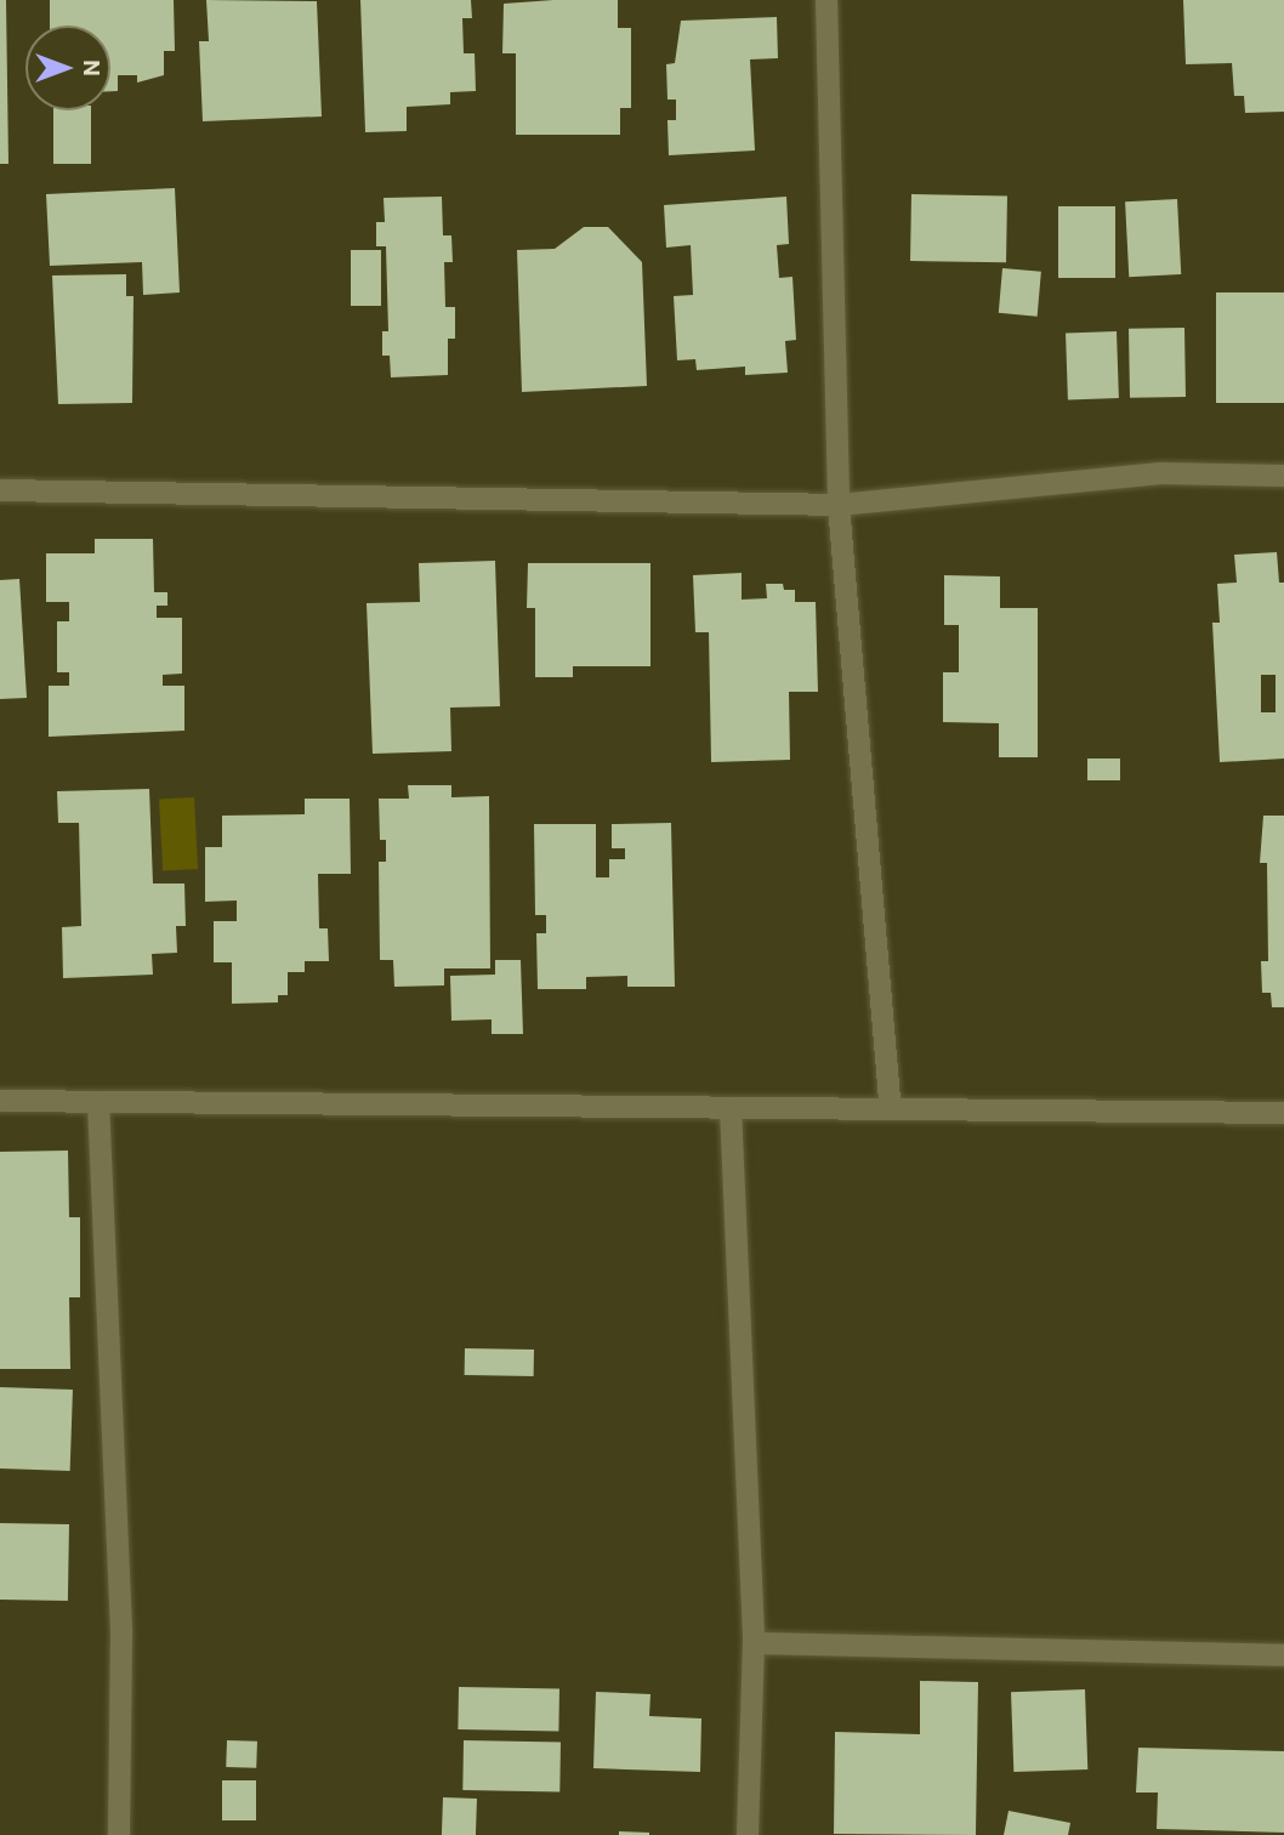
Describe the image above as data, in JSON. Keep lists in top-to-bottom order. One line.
{"north":"right"}
